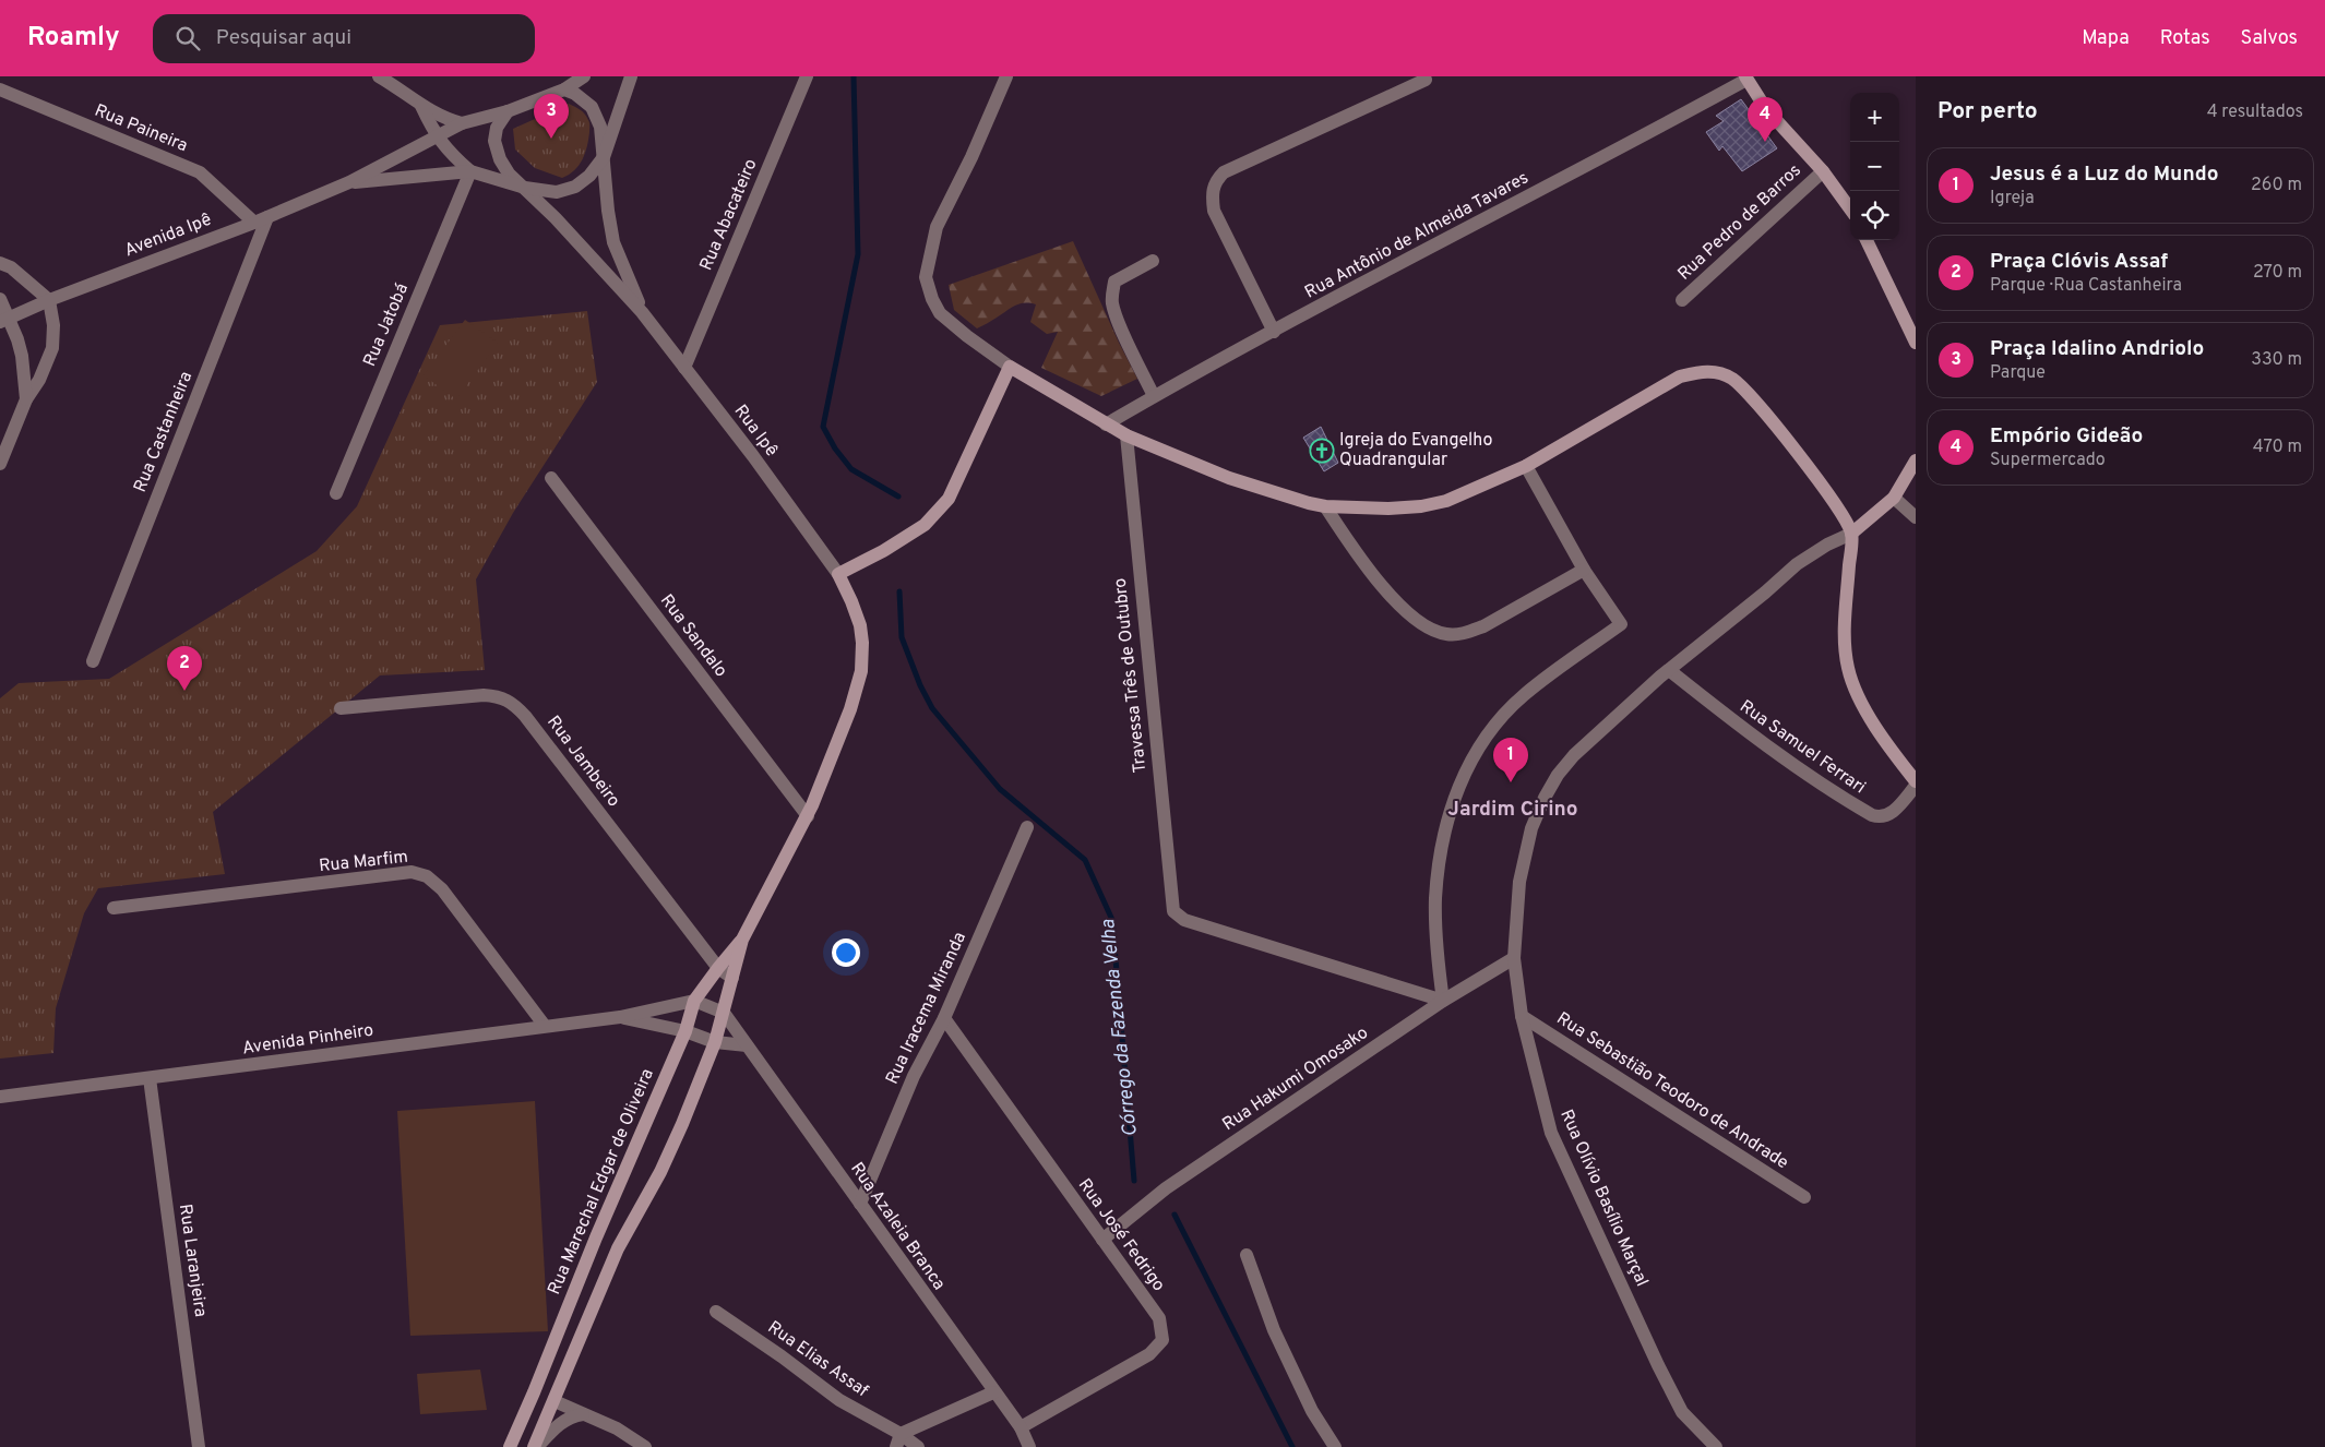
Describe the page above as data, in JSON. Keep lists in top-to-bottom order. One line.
{"streets":{"main road":["Rua Marechal Edgar de Oliveira"],"street":["Rua Paineira","Rua Abacateiro","Rua Pedro de Barros","Avenida Ipê","Rua Antônio de Almeida Tavares","Rua Jatobá","Rua Ipê","Rua Castanheira","Rua Sandalo","Travessa Três de Outubro","Rua Samuel Ferrari","Rua Jambeiro","Rua Marfim","Rua Iracema Miranda","Avenida Pinheiro","Rua Hakumi Omosako","Rua Sebastião Teodoro de Andrade","Rua Olívio Basílio Marçal","Rua Azaleia Branca","Rua José Fedrigo","Rua Laranjeira","Rua Elias Assaf"]},"crossings":[["Rua Paineira","Avenida Ipê"],["Rua Abacateiro","Rua Ipê"],["Avenida Ipê","Rua Jatobá"],["Avenida Ipê","Rua Ipê"],["Avenida Ipê","Rua Castanheira"],["Rua Ipê","Rua Marechal Edgar de Oliveira"],["Rua Sandalo","Rua Marechal Edgar de Oliveira"],["Travessa Três de Outubro","Rua Hakumi Omosako"],["Rua Samuel Ferrari","Rua Olívio Basílio Marçal"],["Rua Jambeiro","Rua Marechal Edgar de Oliveira"],["Rua Marfim","Avenida Pinheiro"],["Rua Iracema Miranda","Rua Azaleia Branca"],["Rua Iracema Miranda","Rua José Fedrigo"],["Avenida Pinheiro","Rua Marechal Edgar de Oliveira"],["Avenida Pinheiro","Rua Laranjeira"],["Rua Hakumi Omosako","Rua Olívio Basílio Marçal"],["Rua Hakumi Omosako","Rua José Fedrigo"],["Rua Sebastião Teodoro de Andrade","Rua Olívio Basílio Marçal"],["Rua Marechal Edgar de Oliveira","Rua Azaleia Branca"],["Rua Azaleia Branca","Rua José Fedrigo"]],"districts":["Jardim Cirino"],"water":["Córrego da Fazenda Velha"],"places":{"church":["Igreja do Evangelho Quadrangular"]},"page":{"header":"Roamly","search":"Pesquisar aqui","nav":["Mapa","Rotas","Salvos"],"heading":["Por perto","4 resultados"],"map_buttons":["+","−"],"pins":["3","4","2","1"],"list":[{"mark":"1","name":"Jesus é a Luz do Mundo","note":"Igreja","value":"260 m"},{"mark":"2","name":"Praça Clóvis Assaf","note":"Parque · Rua Castanheira","value":"270 m"},{"mark":"3","name":"Praça Idalino Andriolo","note":"Parque","value":"330 m"},{"mark":"4","name":"Empório Gideão","note":"Supermercado","value":"470 m"}]}}
